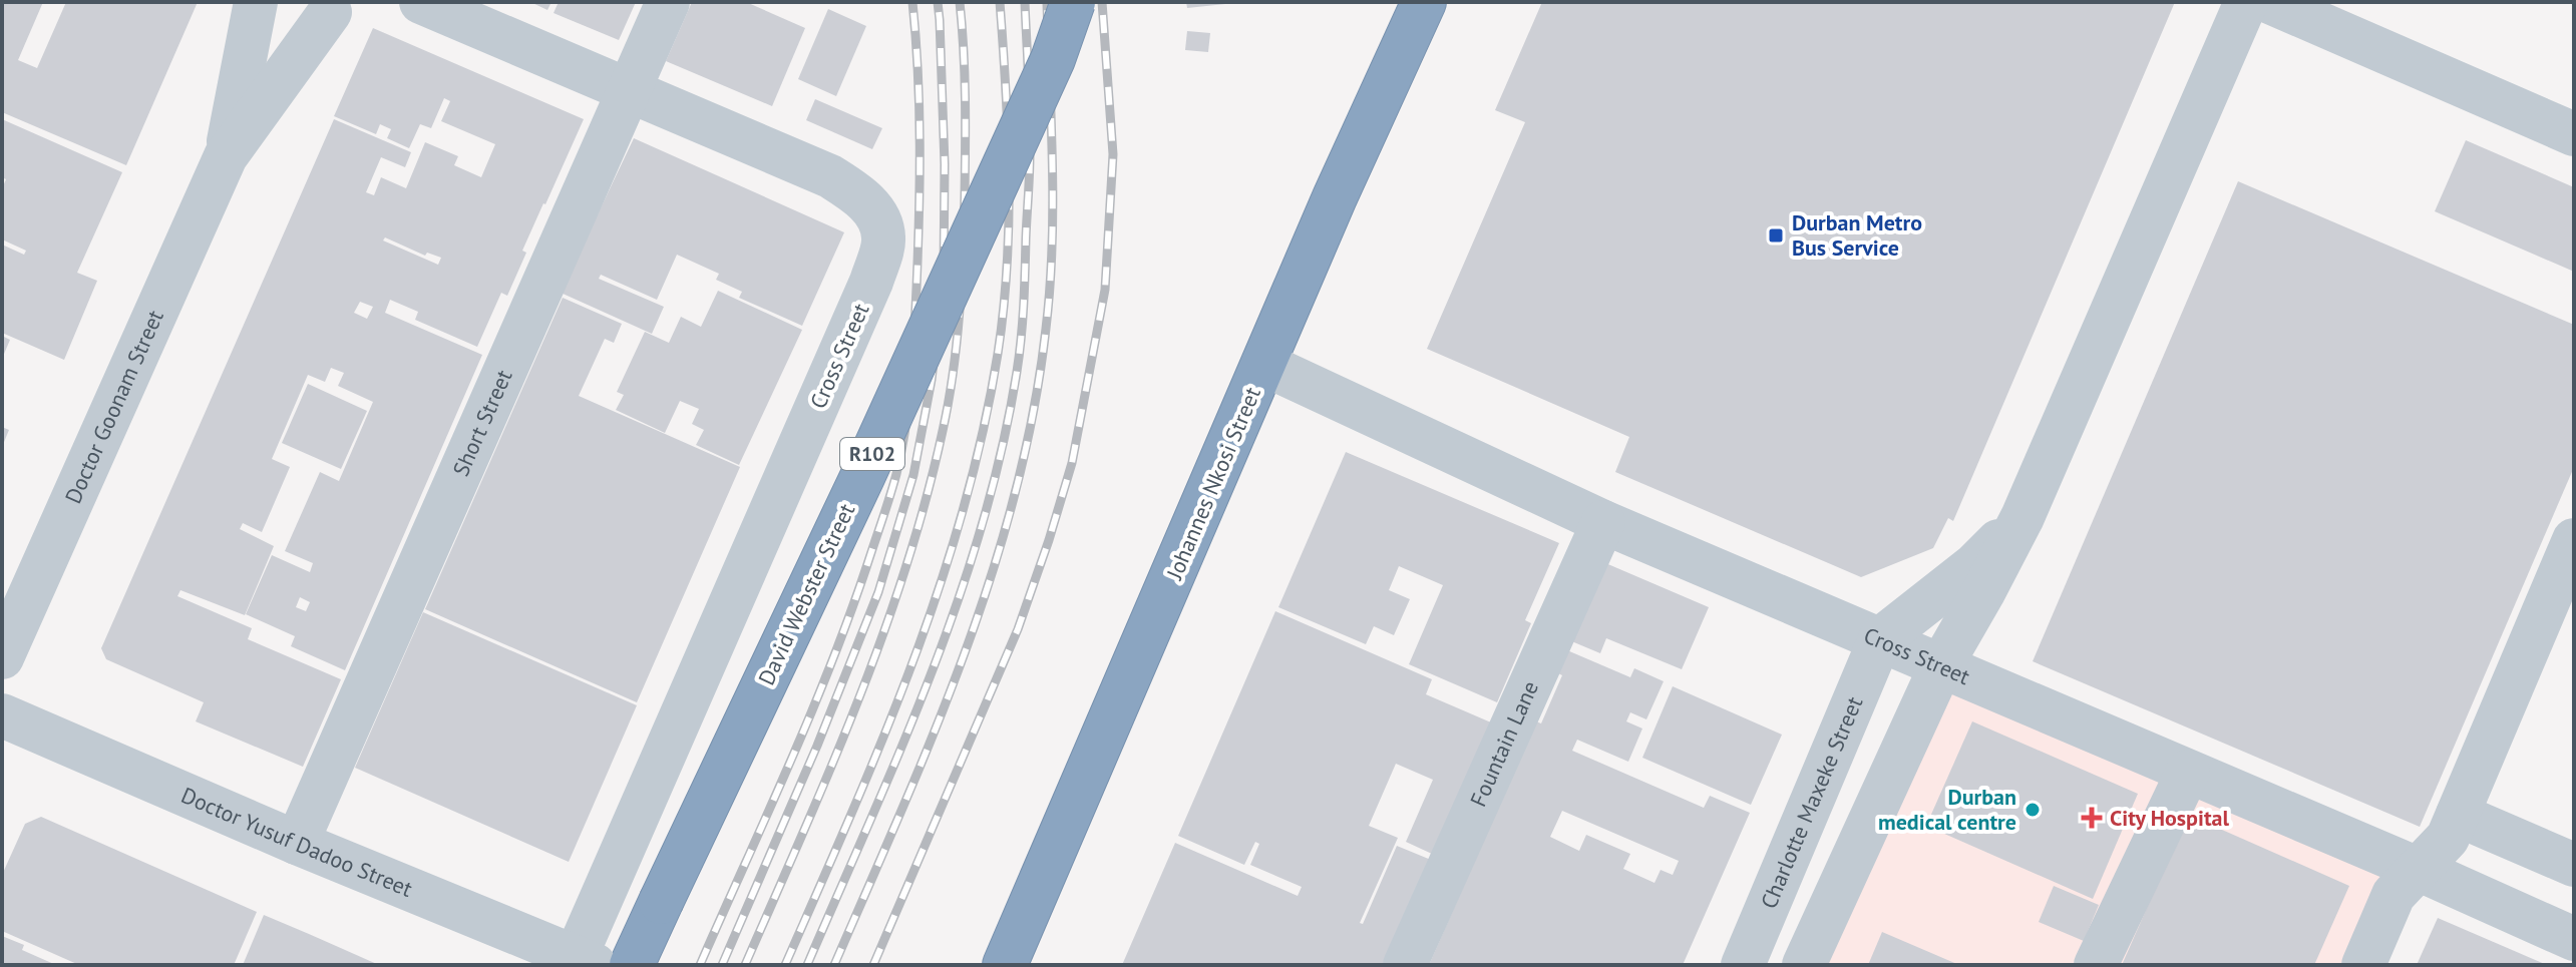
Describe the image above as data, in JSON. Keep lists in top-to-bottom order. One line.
{"streets":{"highway":["R102","Johannes Nkosi Street","David Webster Street"],"street":["Cross Street","Doctor Goonam Street","Short Street","Fountain Lane","Charlotte Maxeke Street","Doctor Yusuf Dadoo Street"]},"crossings":[["Cross Street","Short Street"],["Cross Street","Johannes Nkosi Street"],["Cross Street","Fountain Lane"],["Cross Street","Charlotte Maxeke Street"],["Cross Street","Doctor Yusuf Dadoo Street"],["Short Street","Doctor Yusuf Dadoo Street"]],"places":{"transit":["Durban Metro Bus Service"],"other":["Durban medical centre"],"health":["City Hospital"]}}
